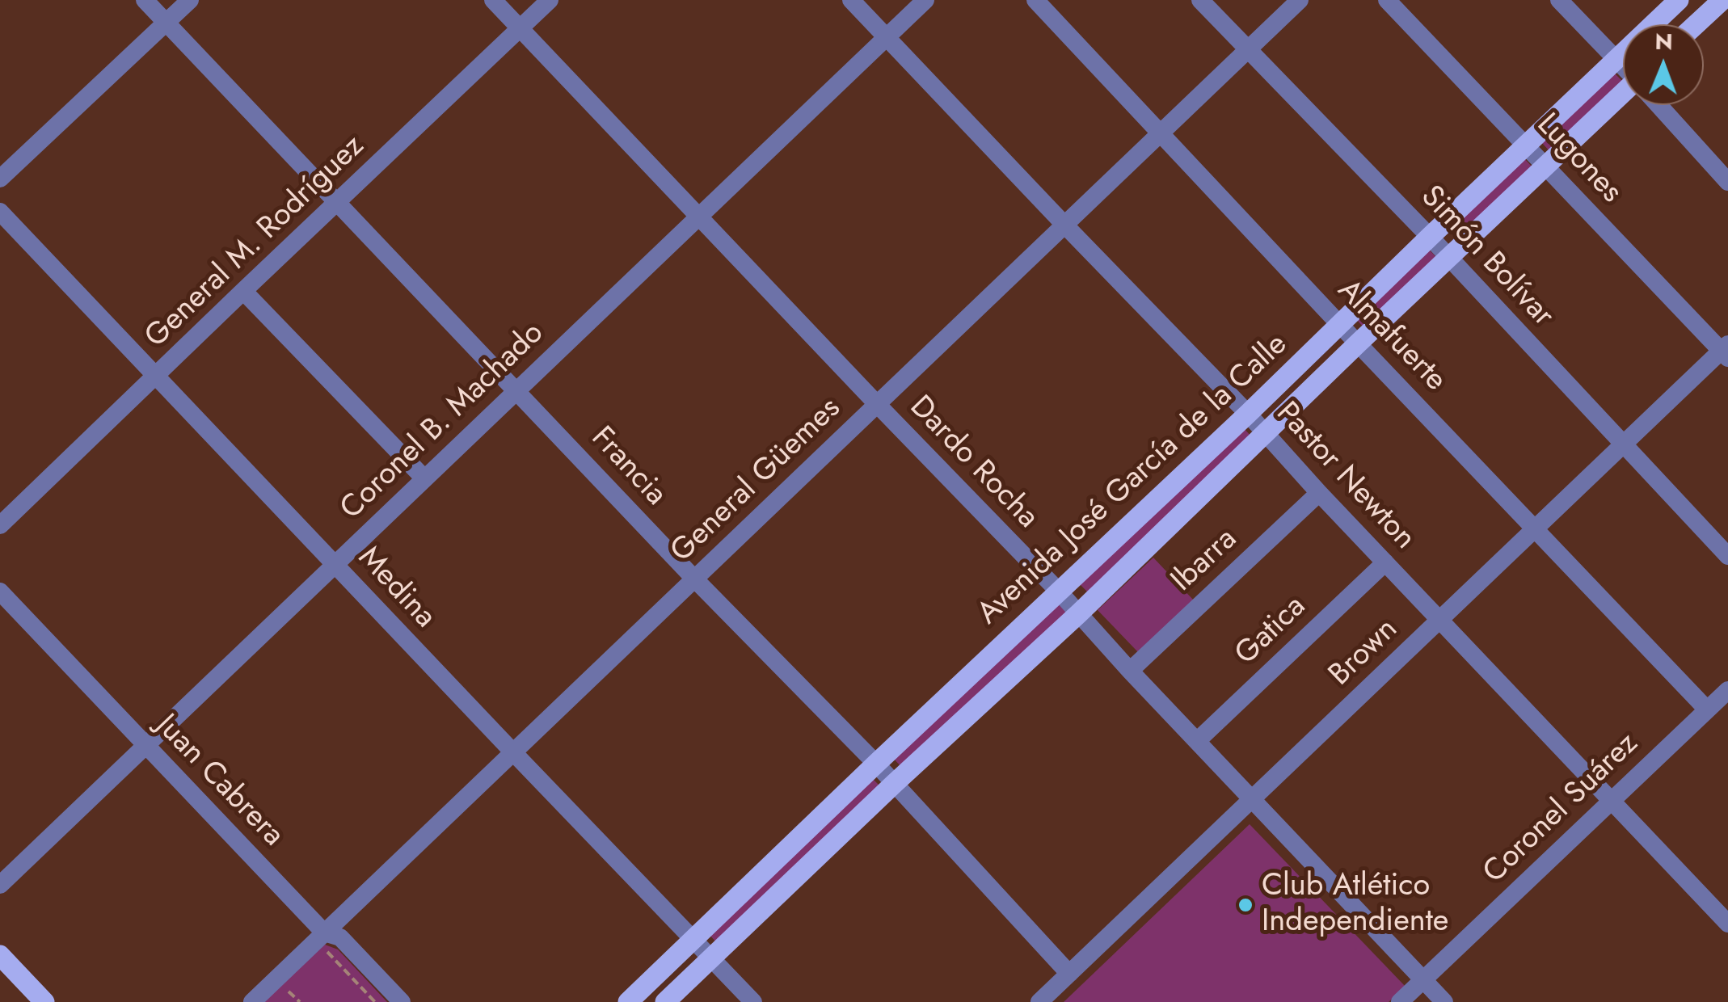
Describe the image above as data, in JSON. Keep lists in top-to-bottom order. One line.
{"streets":{"main road":["Avenida José García de la Calle"],"street":["Lugones","General M. Rodríguez","Simón Bolívar","Almafuerte","Coronel B. Machado","Dardo Rocha","Francia","Pastor Newton","General Güemes","Ibarra","Medina","Gatica","Brown","Juan Cabrera","Coronel Suárez"]},"crossings":[["Lugones","Avenida José García de la Calle"],["Lugones","Brown"],["General M. Rodríguez","Dardo Rocha"],["General M. Rodríguez","Francia"],["General M. Rodríguez","Medina"],["Simón Bolívar","Avenida José García de la Calle"],["Simón Bolívar","General Güemes"],["Simón Bolívar","Brown"],["Almafuerte","Avenida José García de la Calle"],["Almafuerte","General Güemes"],["Almafuerte","Brown"],["Almafuerte","Coronel Suárez"],["Coronel B. Machado","Dardo Rocha"],["Coronel B. Machado","Francia"],["Coronel B. Machado","Pastor Newton"],["Coronel B. Machado","Medina"],["Coronel B. Machado","Juan Cabrera"],["Dardo Rocha","Avenida José García de la Calle"],["Dardo Rocha","General Güemes"],["Dardo Rocha","Ibarra"],["Dardo Rocha","Gatica"],["Dardo Rocha","Brown"],["Dardo Rocha","Coronel Suárez"],["Francia","Avenida José García de la Calle"],["Francia","General Güemes"],["Francia","Brown"],["Pastor Newton","Avenida José García de la Calle"],["Pastor Newton","General Güemes"],["Pastor Newton","Ibarra"],["Pastor Newton","Gatica"],["Pastor Newton","Brown"],["Pastor Newton","Coronel Suárez"],["Avenida José García de la Calle","Medina"],["General Güemes","Medina"],["General Güemes","Juan Cabrera"]],"places":["Club Atlético Independiente"],"north":"top"}
